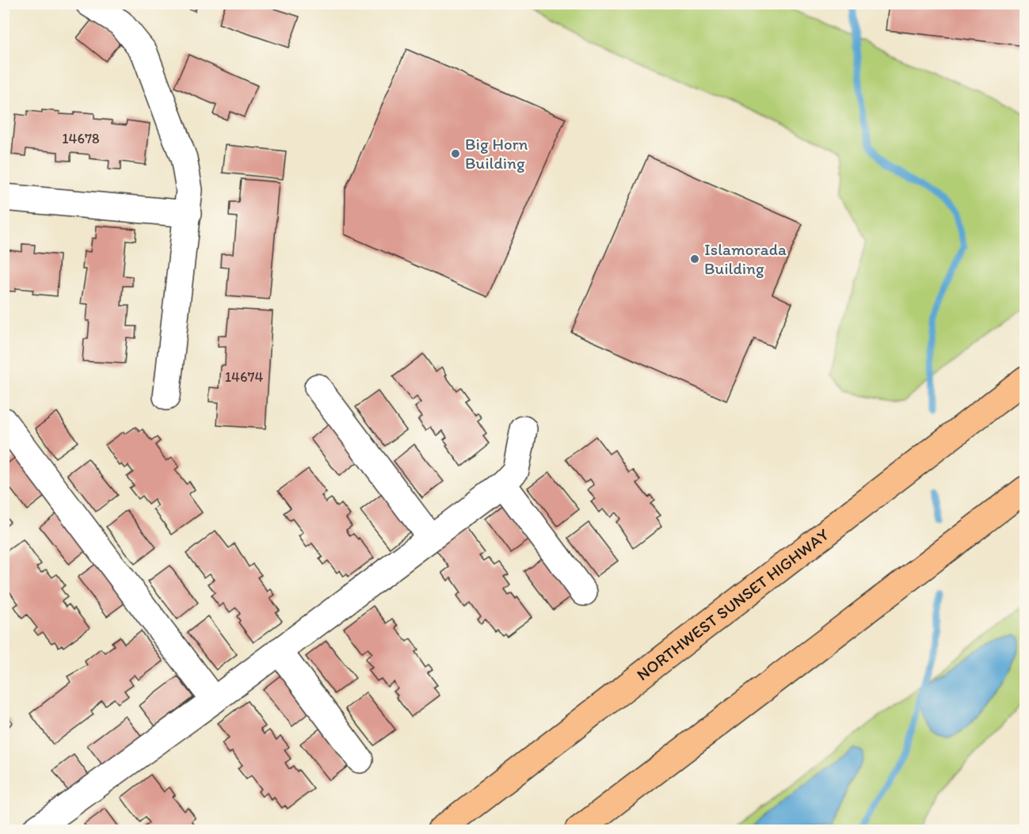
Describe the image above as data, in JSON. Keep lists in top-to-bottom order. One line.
{"streets":{"highway":["NORTHWEST SUNSET HIGHWAY"]},"places":["Big Horn Building","Islamorada Building"],"house_numbers":["14678","14674"]}
